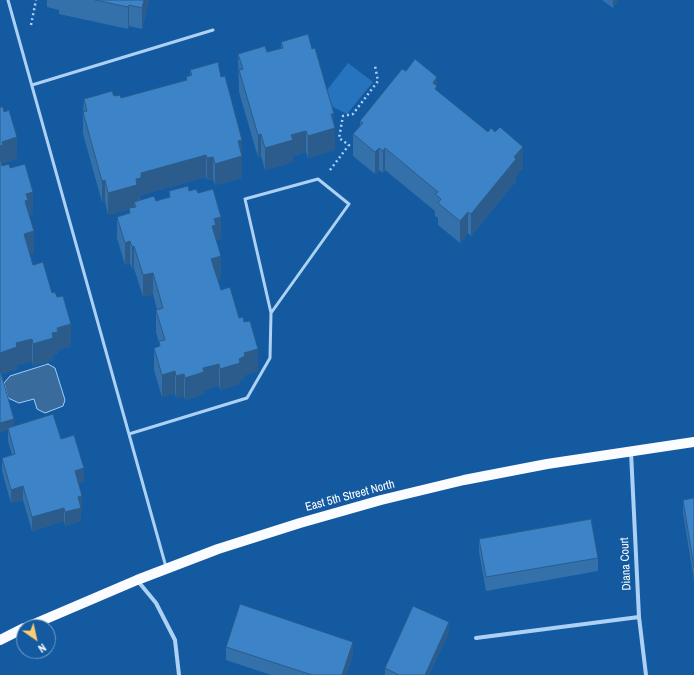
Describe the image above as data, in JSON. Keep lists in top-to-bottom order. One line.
{"streets":{"main road":["East 5th Street North"],"street":["Diana Court"]},"crossings":[["East 5th Street North","Diana Court"]],"north":"bottom right"}
